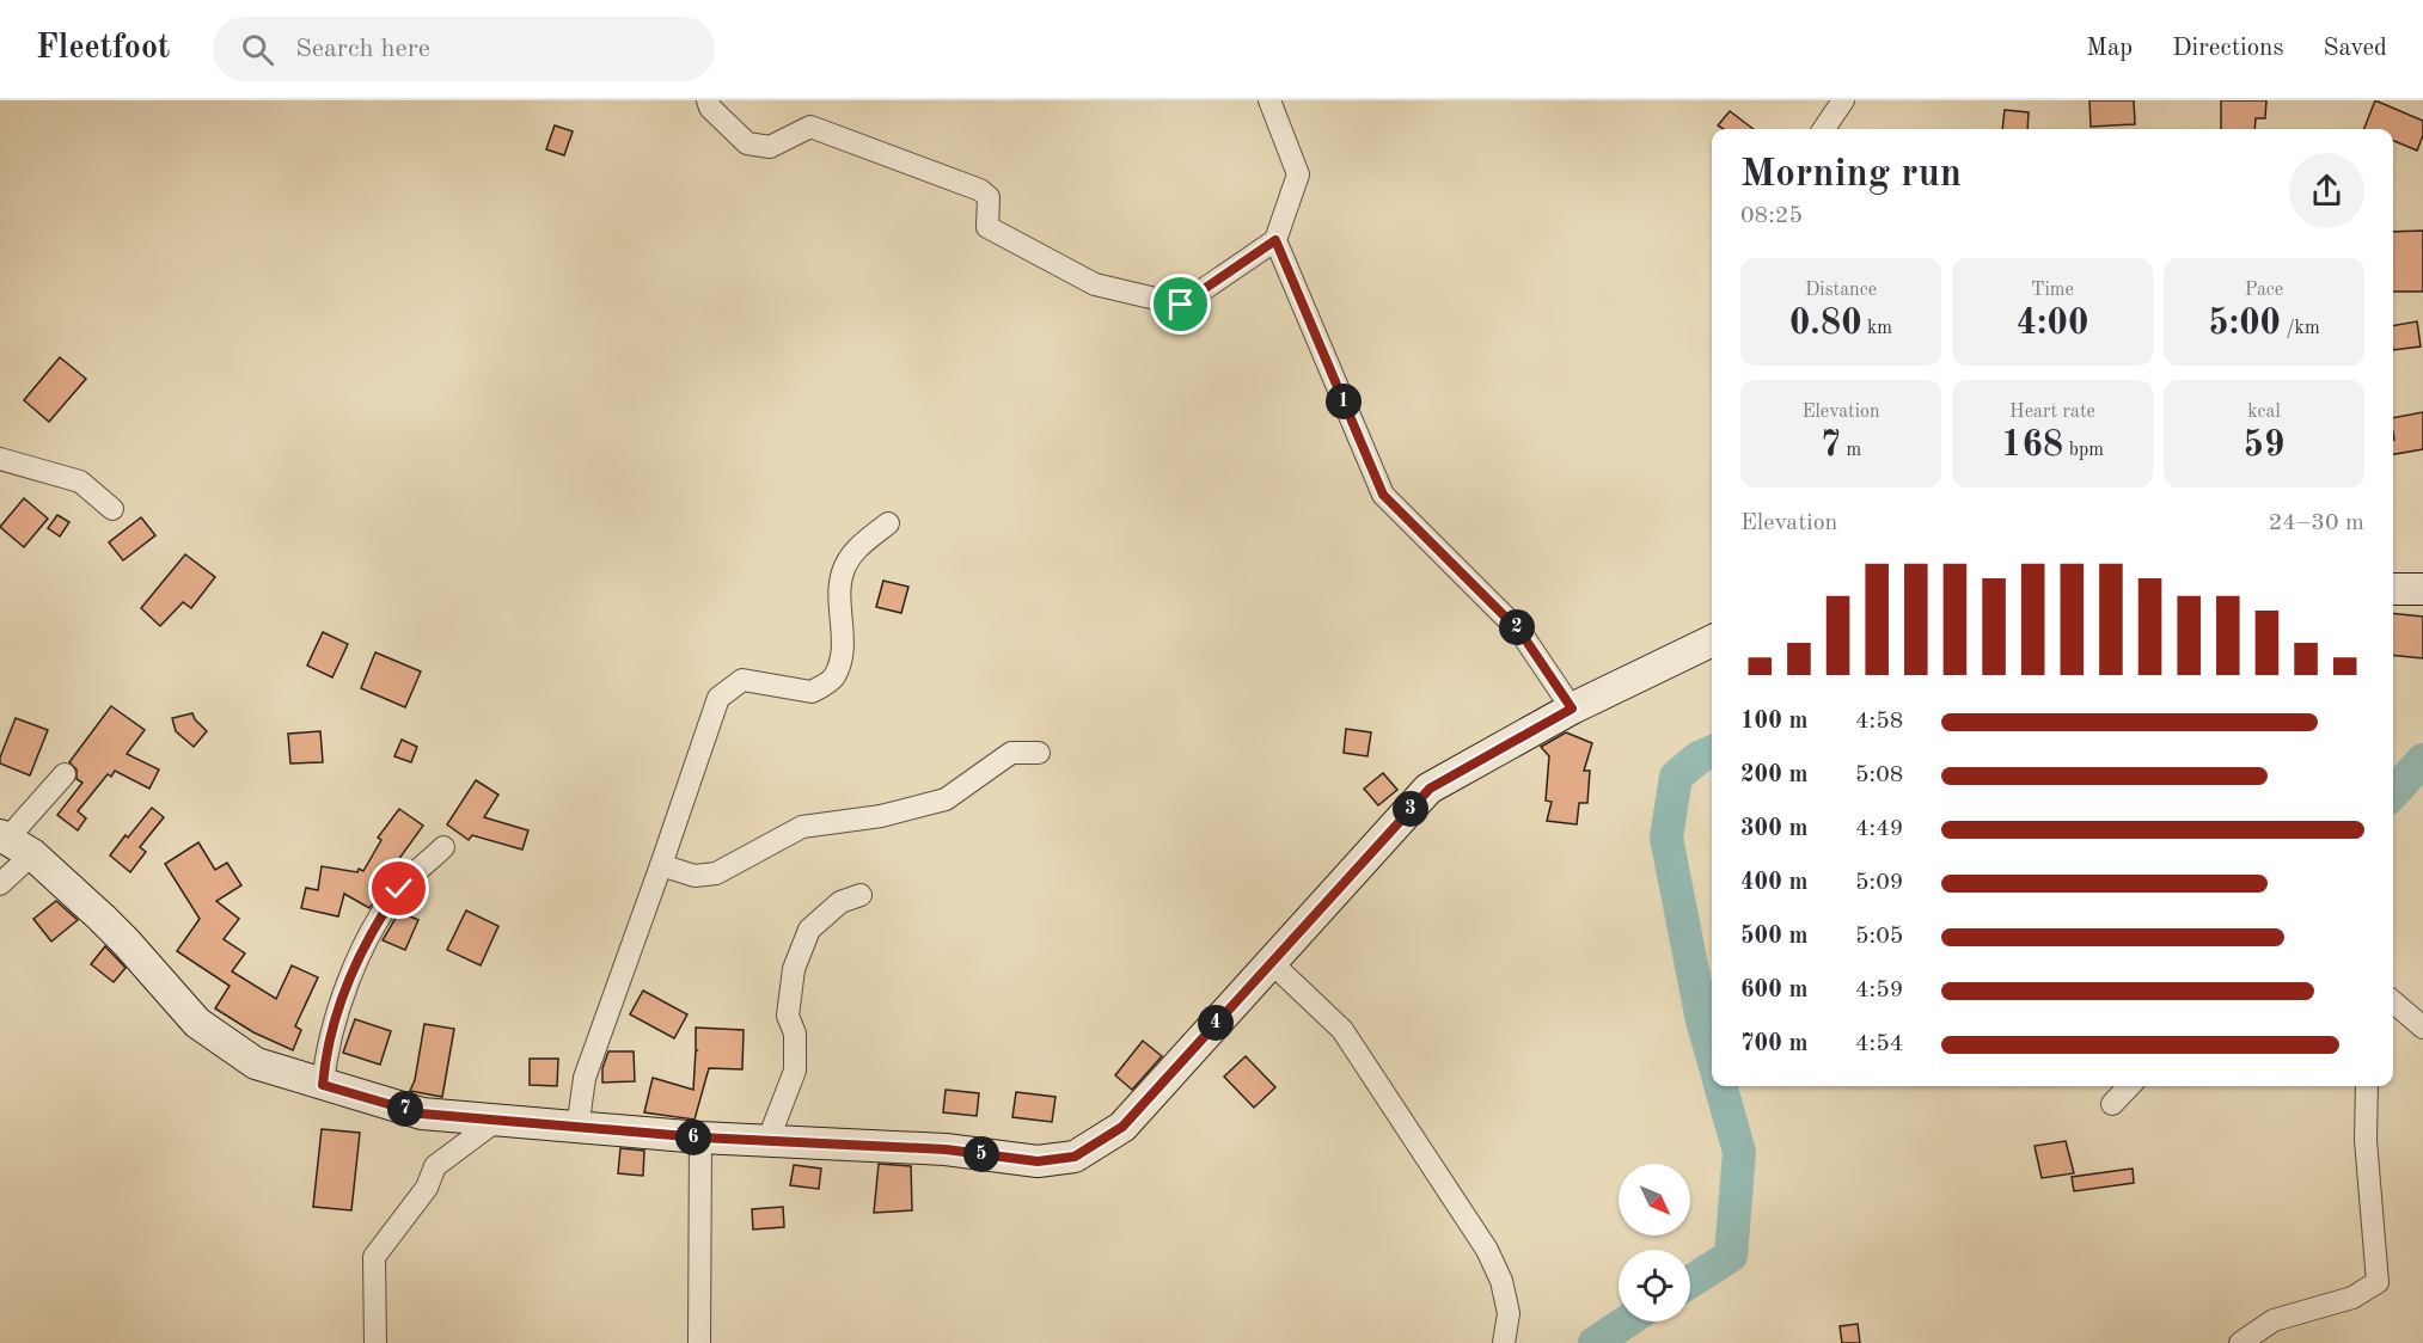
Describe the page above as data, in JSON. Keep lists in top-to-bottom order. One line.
{"north":"bottom right","page":{"header":"Fleetfoot","search":"Search here","nav":["Map","Directions","Saved"],"heading":["Morning run","08:25"],"stats":[["Distance","0.80 km"],["Time","4:00"],["Pace","5:00 /km"],["Elevation","7 m"],["Heart rate","168 bpm"],["kcal","59"]],"pins":["1","2","3","4","7","6","5"],"chart":["Elevation","24–30 m"],"list":[{"name":"100 m","note":"4:58"},{"name":"200 m","note":"5:08"},{"name":"300 m","note":"4:49"},{"name":"400 m","note":"5:09"},{"name":"500 m","note":"5:05"},{"name":"600 m","note":"4:59"},{"name":"700 m","note":"4:54"}]}}
